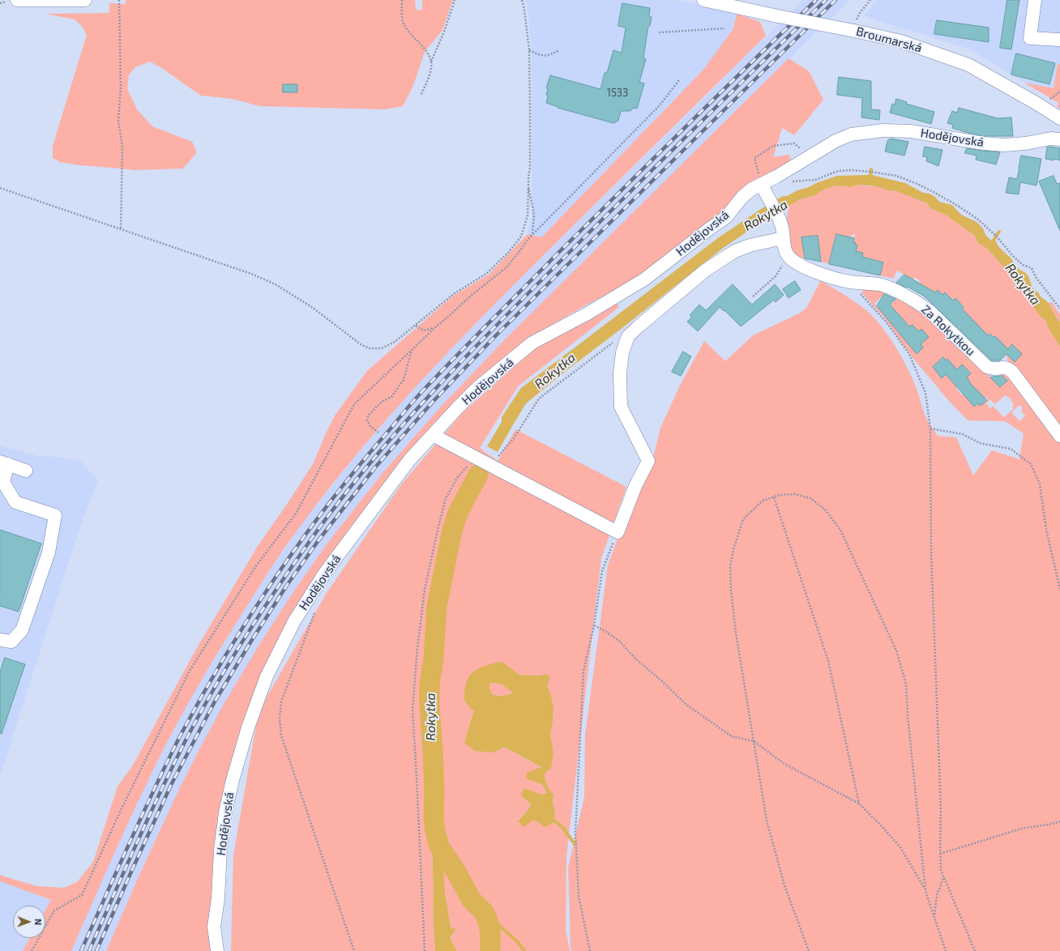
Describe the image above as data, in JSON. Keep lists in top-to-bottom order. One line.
{"streets":{"street":["Broumarská","Hodějovská","Za Rokytkou"]},"water":["Rokytka"],"house_numbers":["1533"],"north":"right"}
